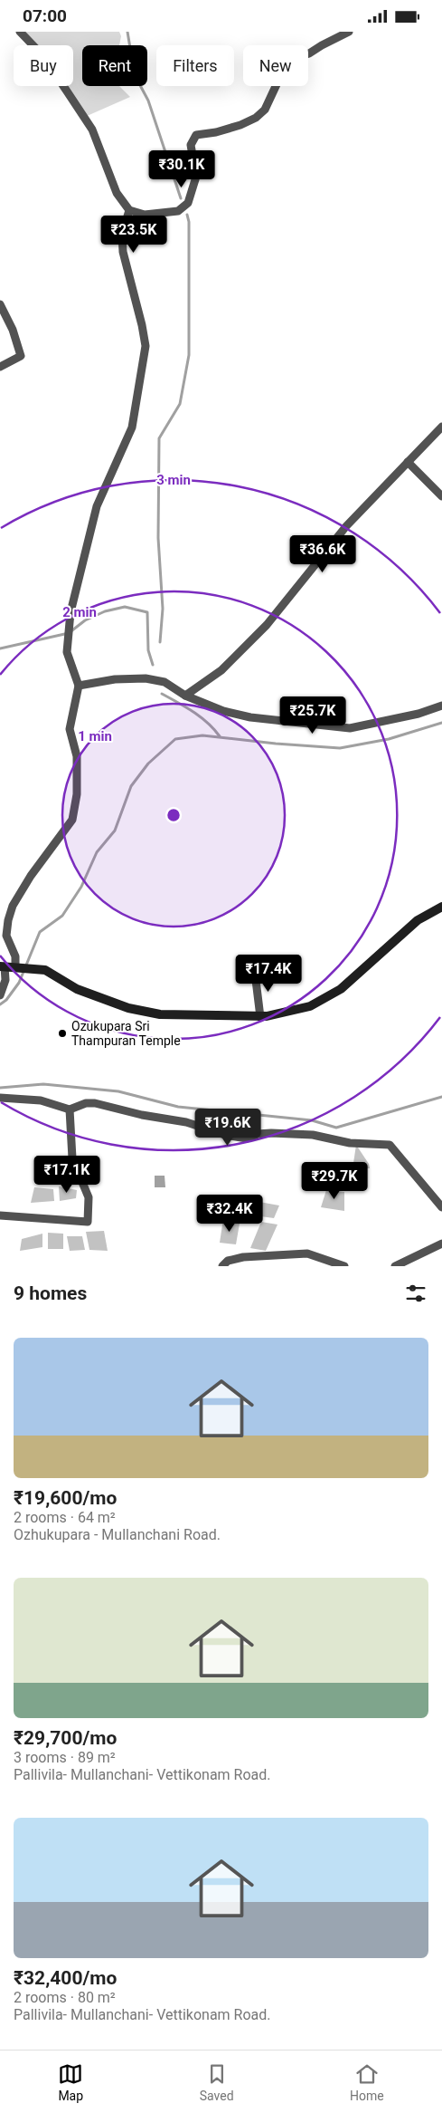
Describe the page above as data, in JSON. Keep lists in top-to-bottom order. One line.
{"places":["Ozukupara Sri Thampuran Temple"],"page":{"status":"07:00","chip":["Buy","Rent","Filters","New"],"price":["₹30.1K","₹23.5K","₹36.6K","₹25.7K","₹17.4K","₹19.6K","₹17.1K","₹29.7K","₹32.4K"],"heading":"9 homes","list":[{"name":"₹19,600/mo","note":"2 rooms · 64 m² · Ozhukupara - Mullanchani Road."},{"name":"₹29,700/mo","note":"3 rooms · 89 m² · Pallivila- Mullanchani- Vettikonam Road."},{"name":"₹32,400/mo","note":"2 rooms · 80 m² · Pallivila- Mullanchani- Vettikonam Road."}],"tabs":["Map","Saved","Home"]},"rings":["3 min","2 min","1 min"]}
